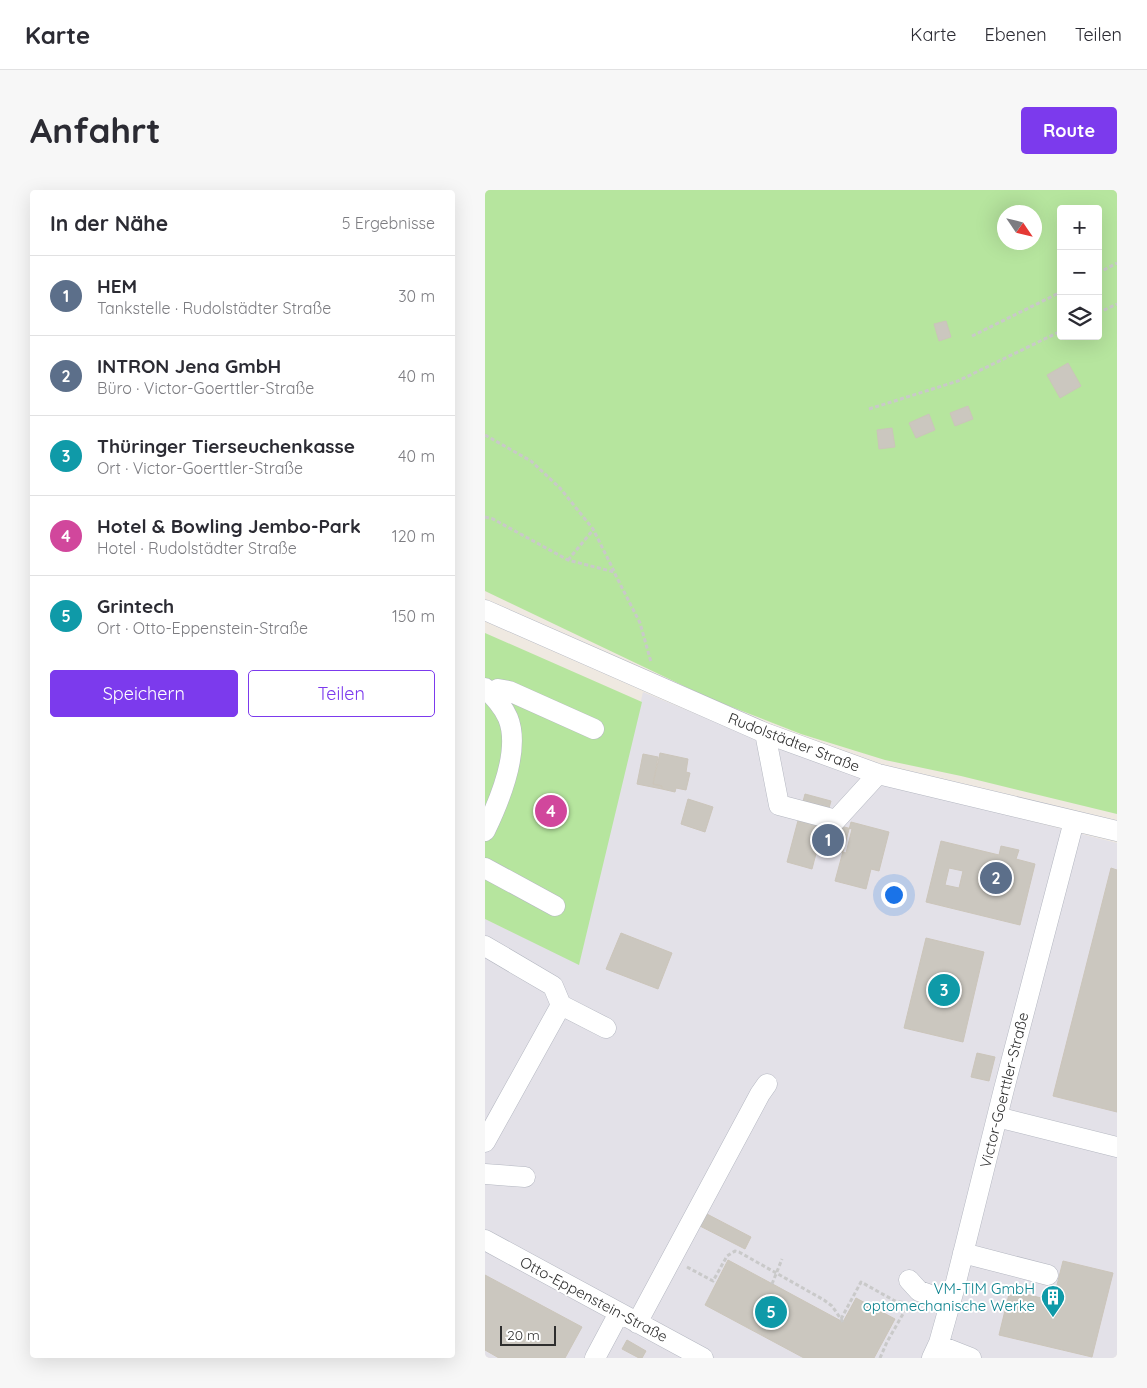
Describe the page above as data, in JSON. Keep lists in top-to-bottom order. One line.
{"streets":{"street":["Rudolstädter Straße","Victor-Goerttler-Straße","Otto-Eppenstein-Straße"]},"crossings":[["Rudolstädter Straße","Victor-Goerttler-Straße"]],"places":{"building":["VM-TIM GmbH optomechanische Werke"]},"scale_bar":"20 m","north":"bottom right","page":{"header":"Karte","nav":["Karte","Ebenen","Teilen"],"buttons":["Route",["Speichern","Teilen"]],"title":"Anfahrt","heading":["In der Nähe","5 Ergebnisse"],"map_buttons":["+","−"],"list":[{"mark":"1","name":"HEM","note":"Tankstelle · Rudolstädter Straße","value":"30 m"},{"mark":"2","name":"INTRON Jena GmbH","note":"Büro · Victor-Goerttler-Straße","value":"40 m"},{"mark":"3","name":"Thüringer Tierseuchenkasse","note":"Ort · Victor-Goerttler-Straße","value":"40 m"},{"mark":"4","name":"Hotel & Bowling Jembo-Park","note":"Hotel · Rudolstädter Straße","value":"120 m"},{"mark":"5","name":"Grintech","note":"Ort · Otto-Eppenstein-Straße","value":"150 m"}],"pins":["4","1","2","3","5"],"scale":"20 m"}}
